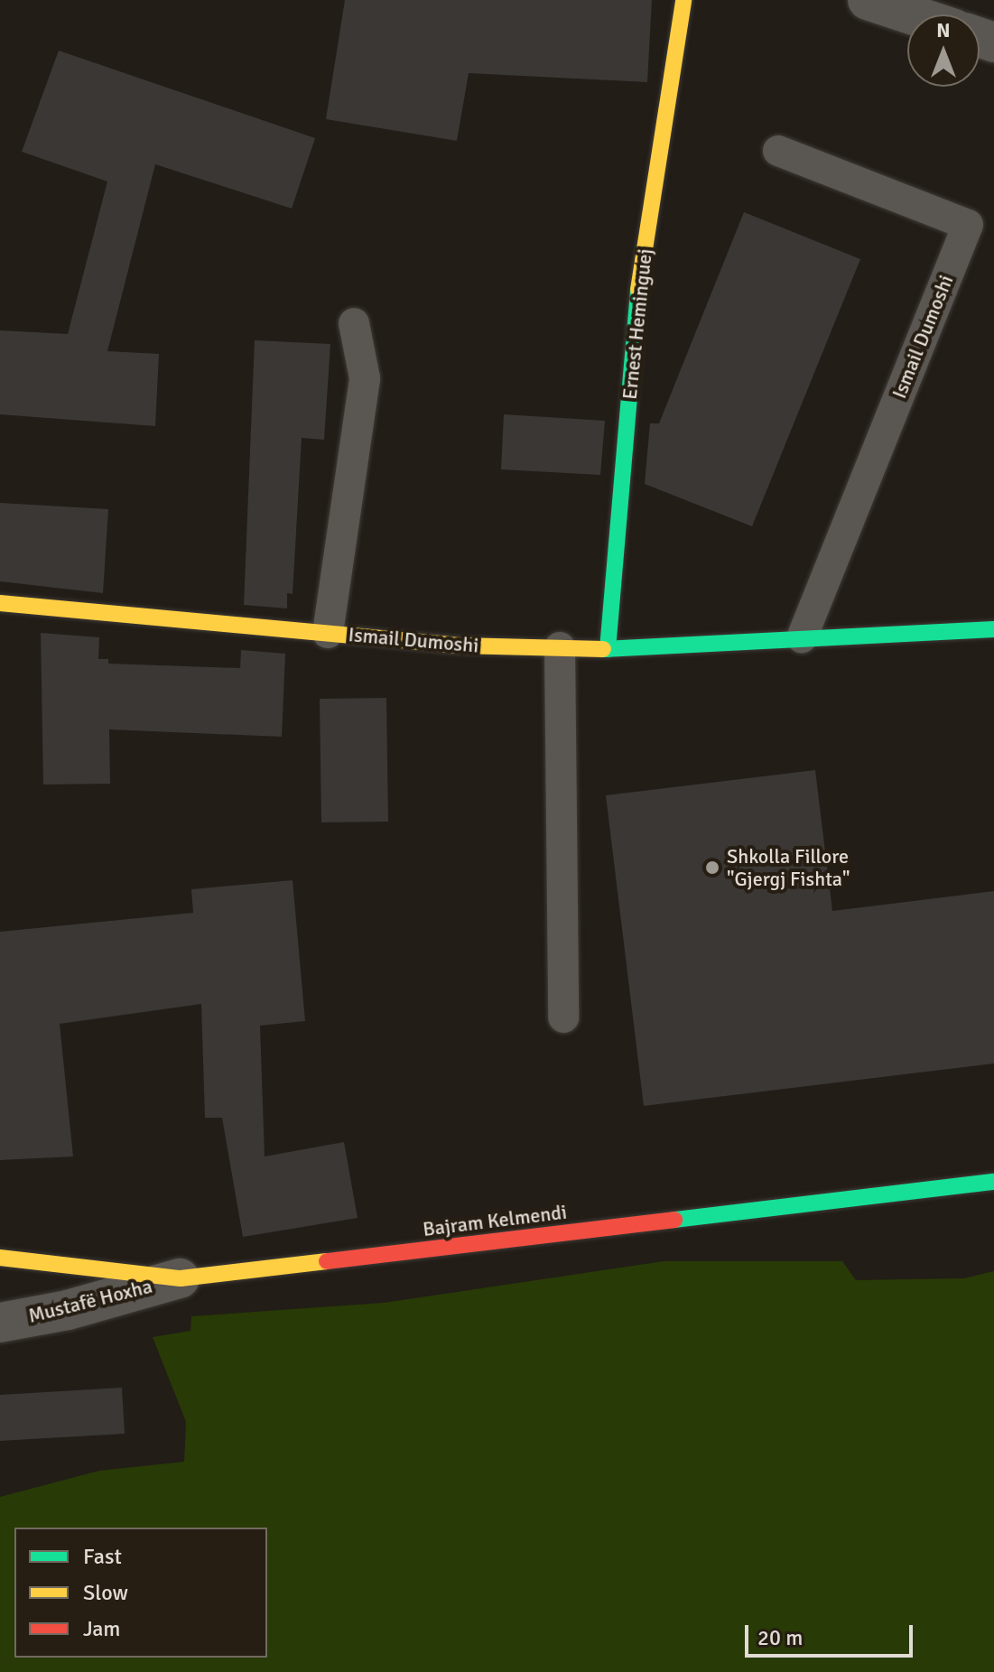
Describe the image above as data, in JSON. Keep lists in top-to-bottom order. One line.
{"streets":{"street":["Ernest Heminguej","Ismail Dumoshi","Bajram Kelmendi","Mustafë Hoxha"]},"crossings":[["Ernest Heminguej","Ismail Dumoshi"],["Bajram Kelmendi","Mustafë Hoxha"]],"places":["Shkolla Fillore \"Gjergj Fishta\""],"legend":["Fast","Slow","Jam"],"scale_bar":"20 m","north":"top"}
